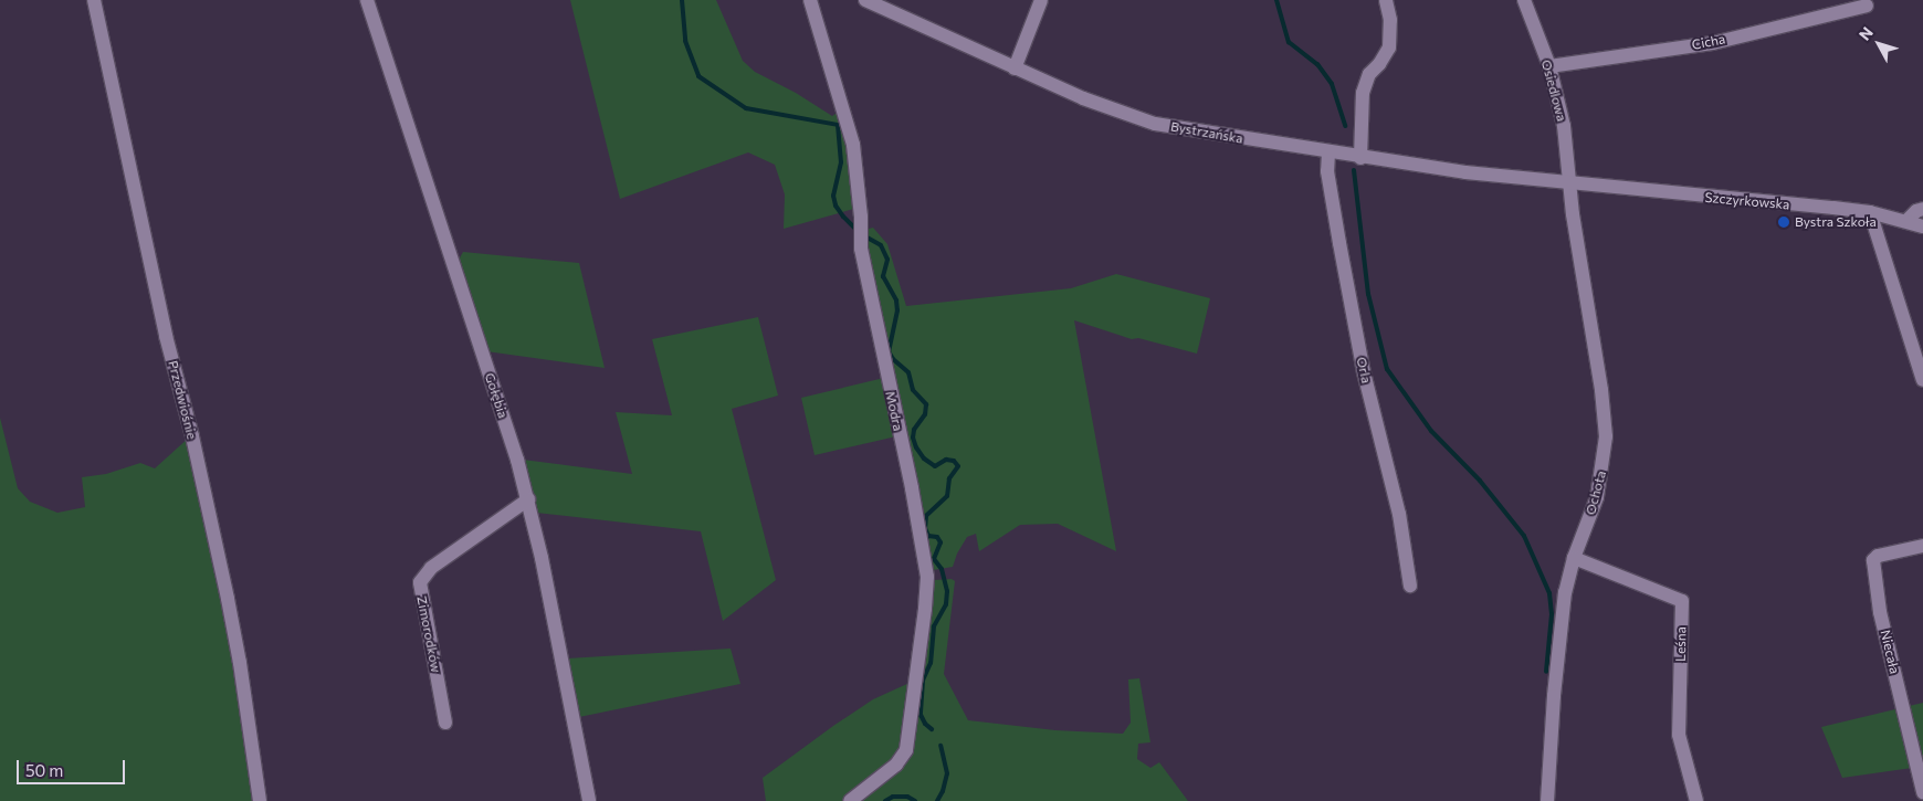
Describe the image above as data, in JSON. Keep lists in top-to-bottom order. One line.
{"streets":{"street":["Cicha","Osiedlowa","Bystrzańska","Szczyrkowska","Orla","Gołębia","Przedwiośnie","Modra","Ochota","Zimorodków","Leśna","Niecała"]},"crossings":[["Cicha","Osiedlowa"],["Osiedlowa","Bystrzańska"],["Osiedlowa","Szczyrkowska"],["Osiedlowa","Ochota"],["Bystrzańska","Szczyrkowska"],["Bystrzańska","Orla"],["Bystrzańska","Ochota"],["Szczyrkowska","Ochota"],["Gołębia","Zimorodków"],["Ochota","Leśna"]],"places":["Bystra Szkoła"],"scale_bar":"50 m","north":"top left"}
